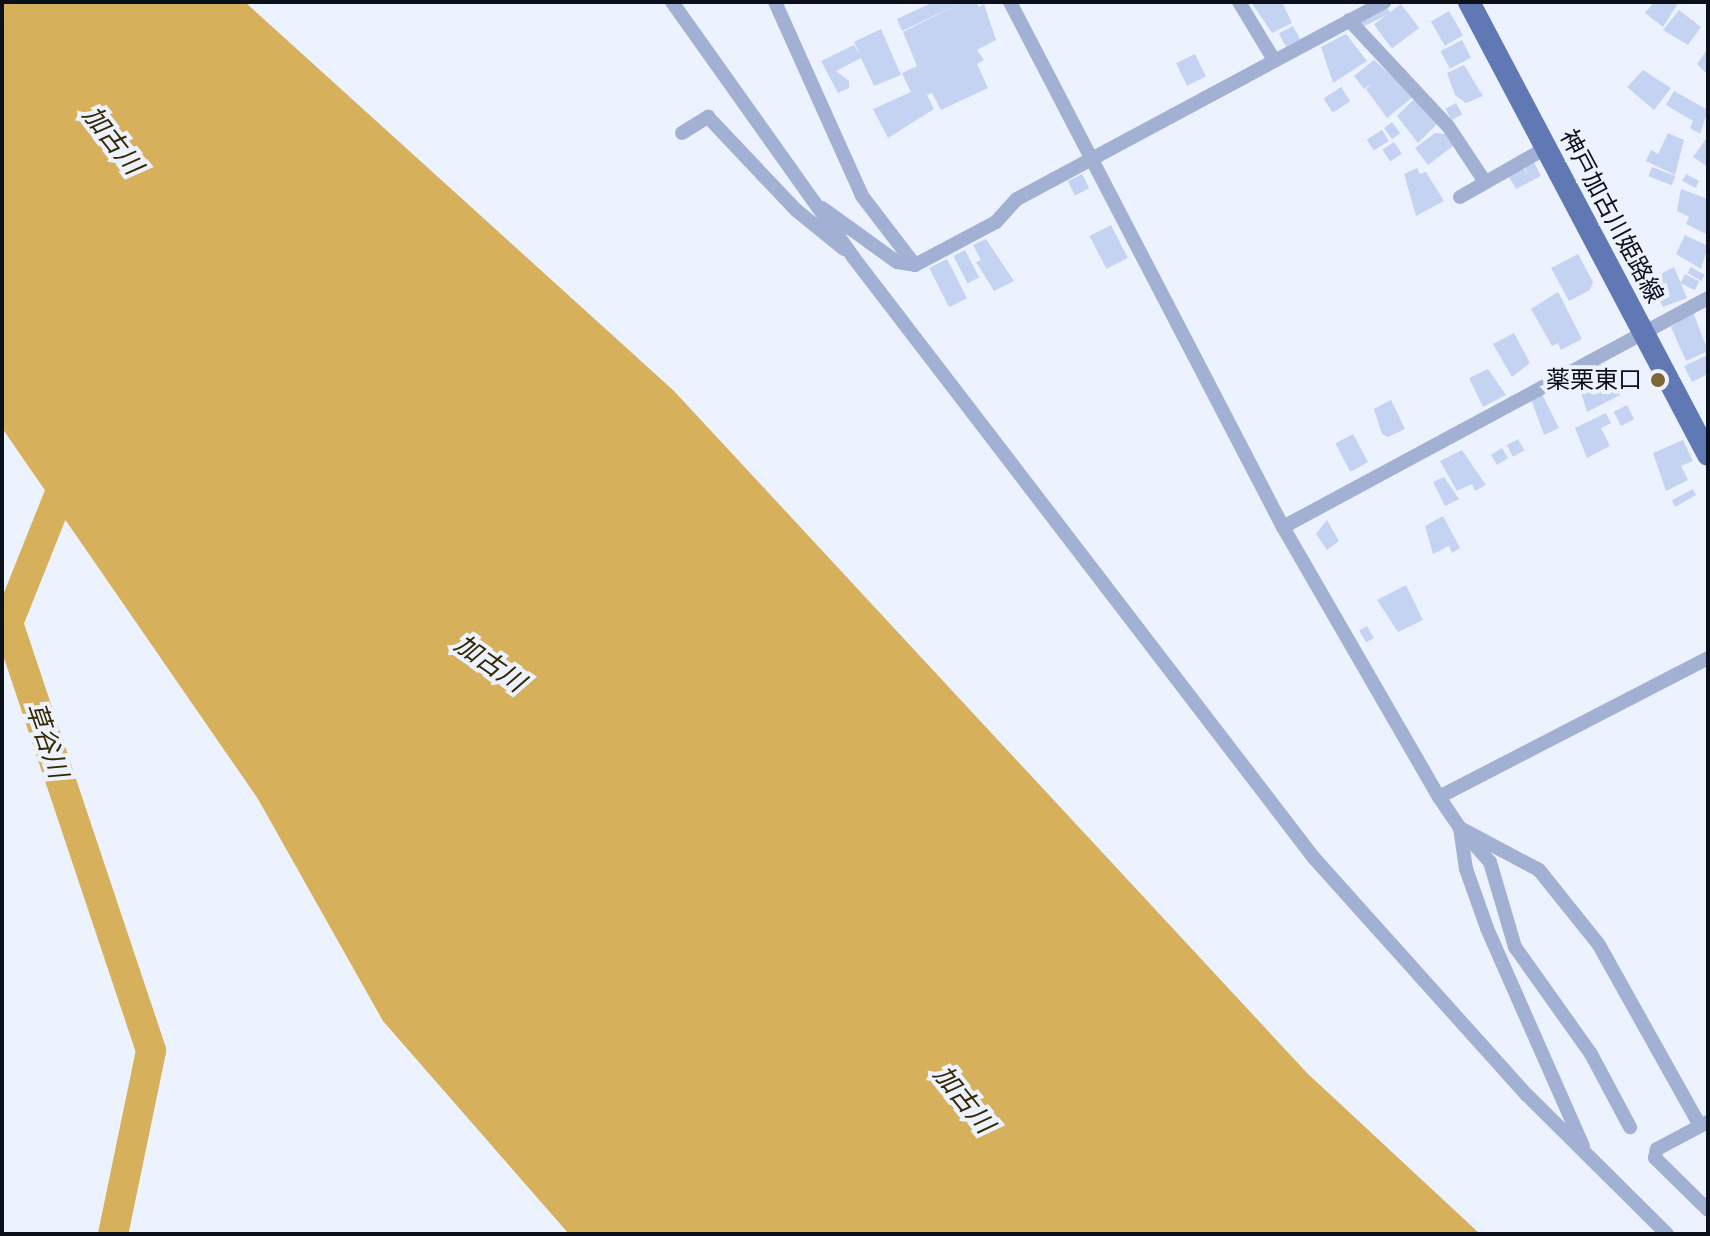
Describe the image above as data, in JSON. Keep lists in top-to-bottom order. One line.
{"streets":{"main road":["神戸加古川姫路線"]},"water":["加古川","草谷川"],"places":["薬栗東口"]}
